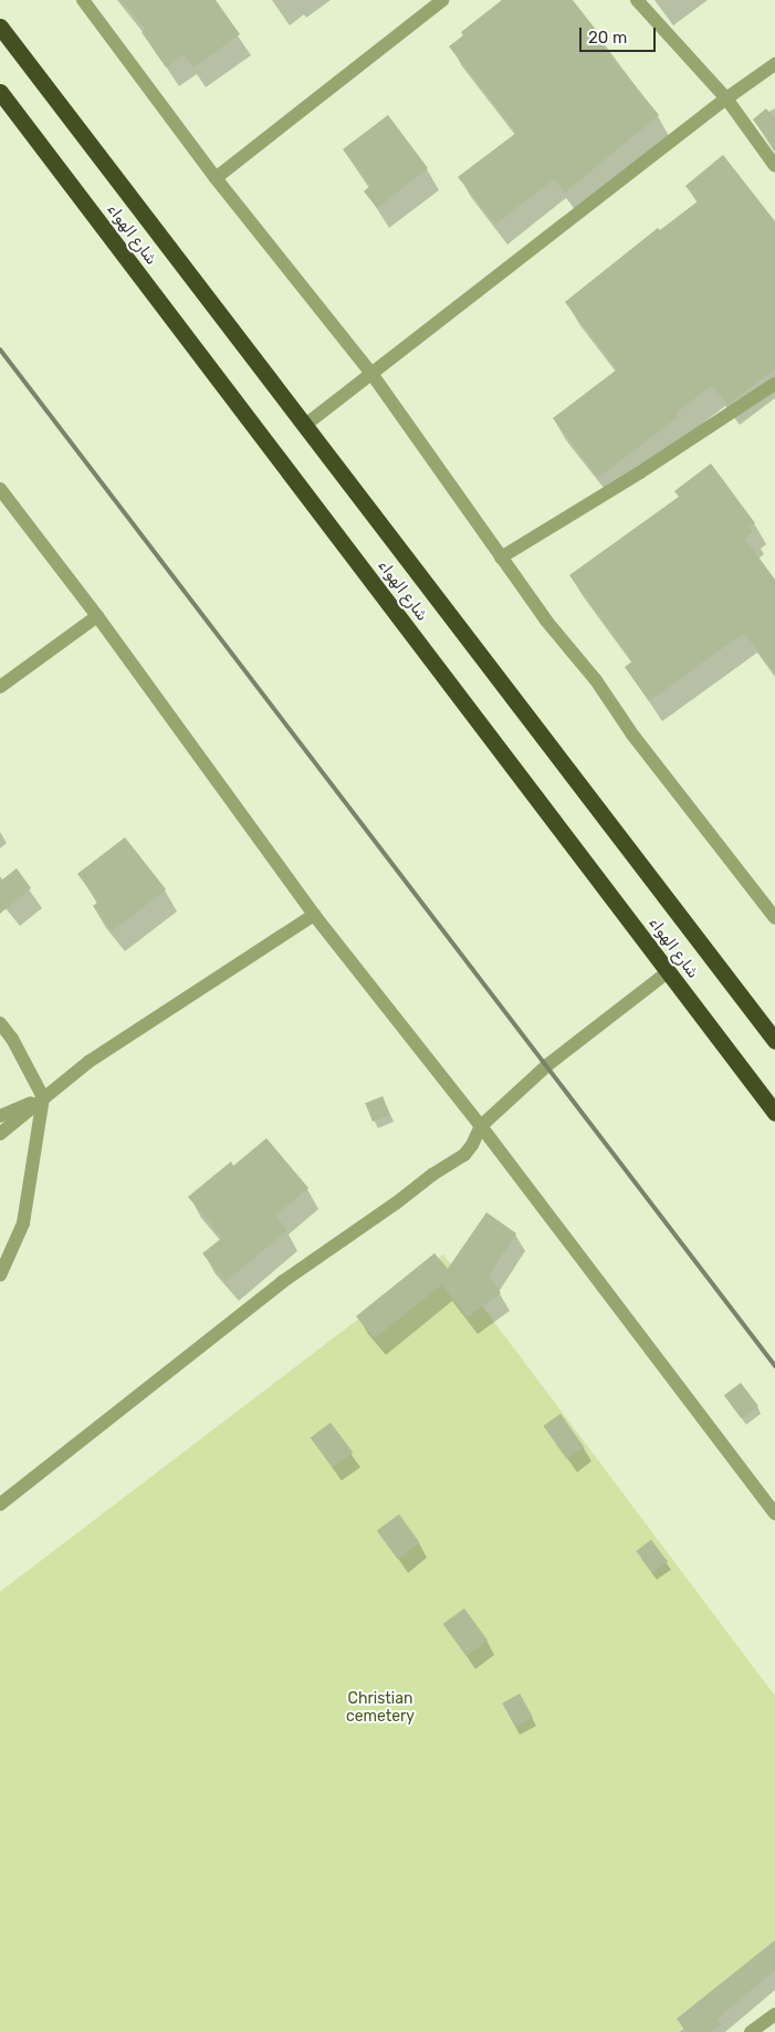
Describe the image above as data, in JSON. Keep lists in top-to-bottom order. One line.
{"streets":{"highway":["شارع الهواء"]},"parks":["Christian cemetery"],"scale_bar":"20 m"}
